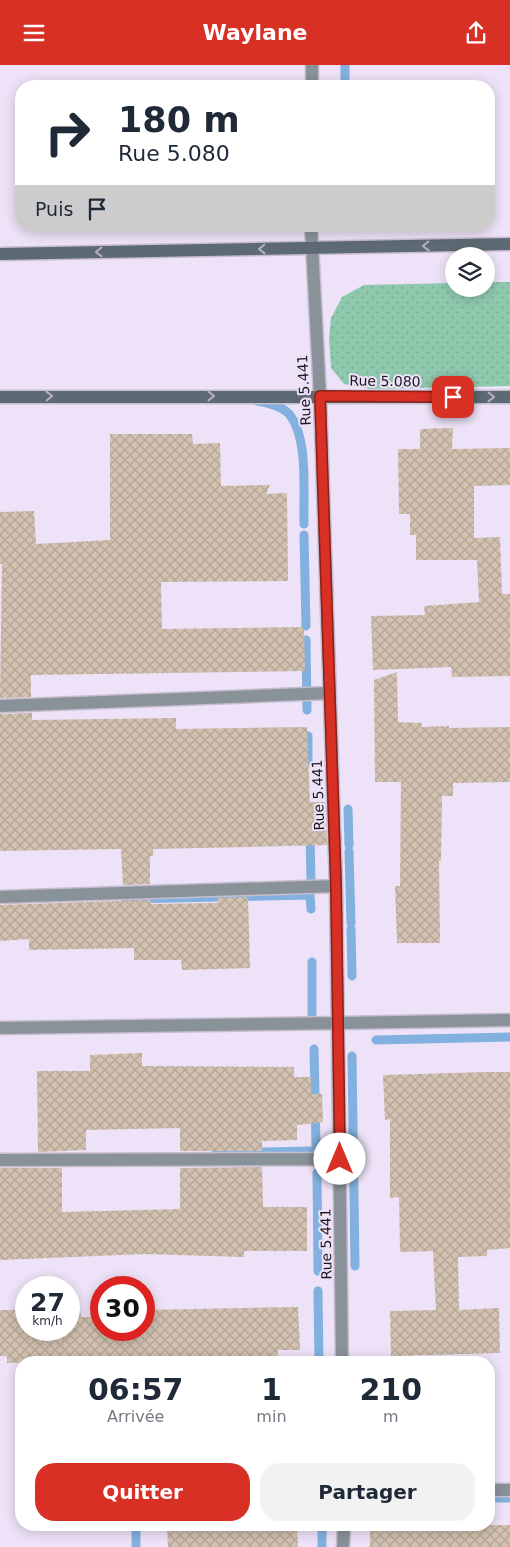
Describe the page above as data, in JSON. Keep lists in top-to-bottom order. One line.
{"streets":{"main road":["Rue 5.080"],"street":["Rue 5.441"]},"crossings":[["Rue 5.080","Rue 5.441"]],"one_way":["Rue 5.080"],"page":{"header":"Waylane","turn":["180 m","Rue 5.080"],"then":"Puis","speed":"27 km/h","limit":"30","eta":["06:57","Arrivée","1","min","210","m"],"buttons":["Quitter","Partager"]}}
